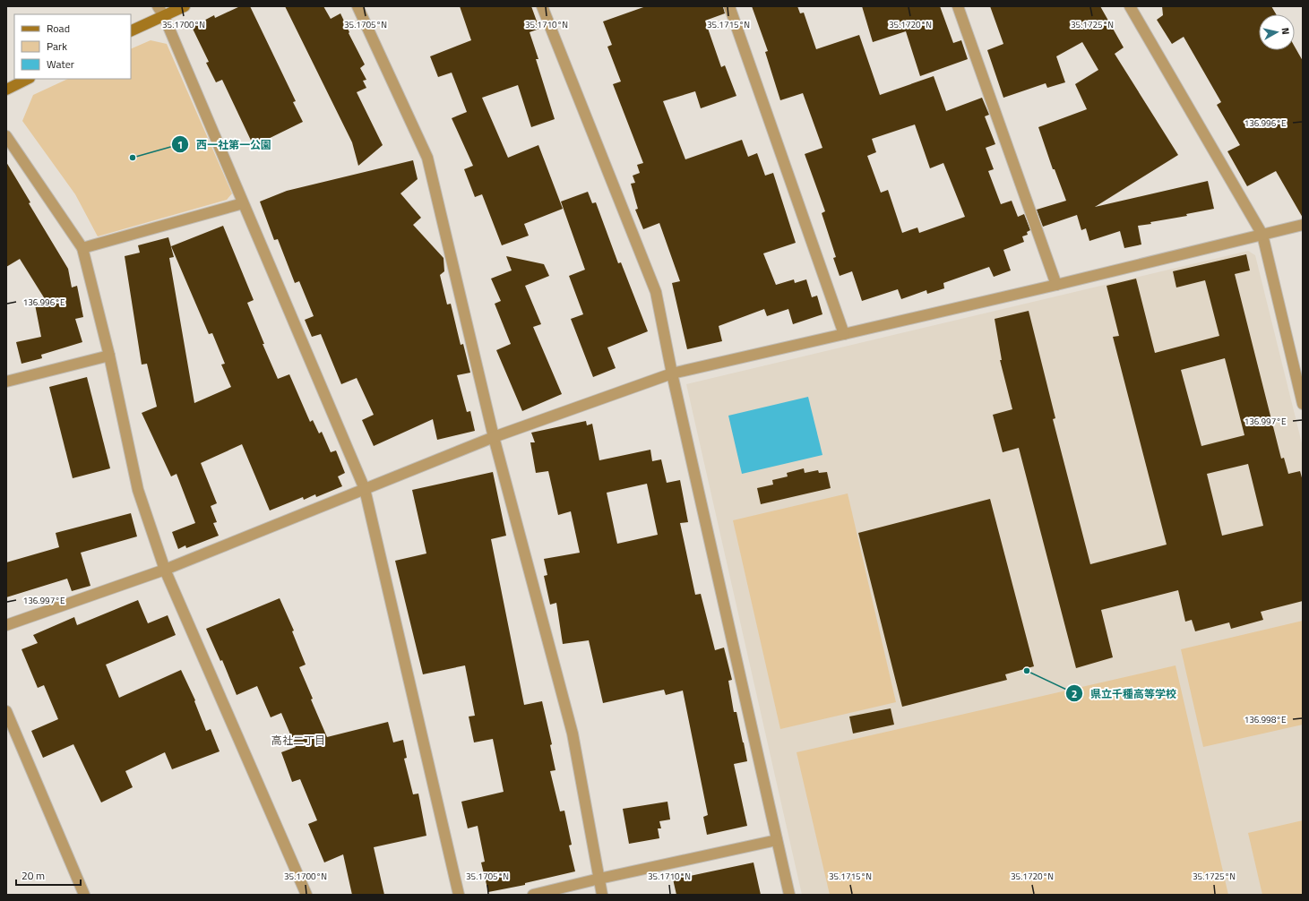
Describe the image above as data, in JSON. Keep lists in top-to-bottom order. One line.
{"districts":["高社二丁目"],"places":["西一社第一公園","県立千種高等学校"],"legend":["Road","Park","Water"],"scale_bar":"20 m","north":"right","coordinates":["35.1700°N","35.1705°N","35.1710°N","35.1715°N","35.1720°N","35.1725°N","136.996°E","136.997°E","136.998°E"]}
